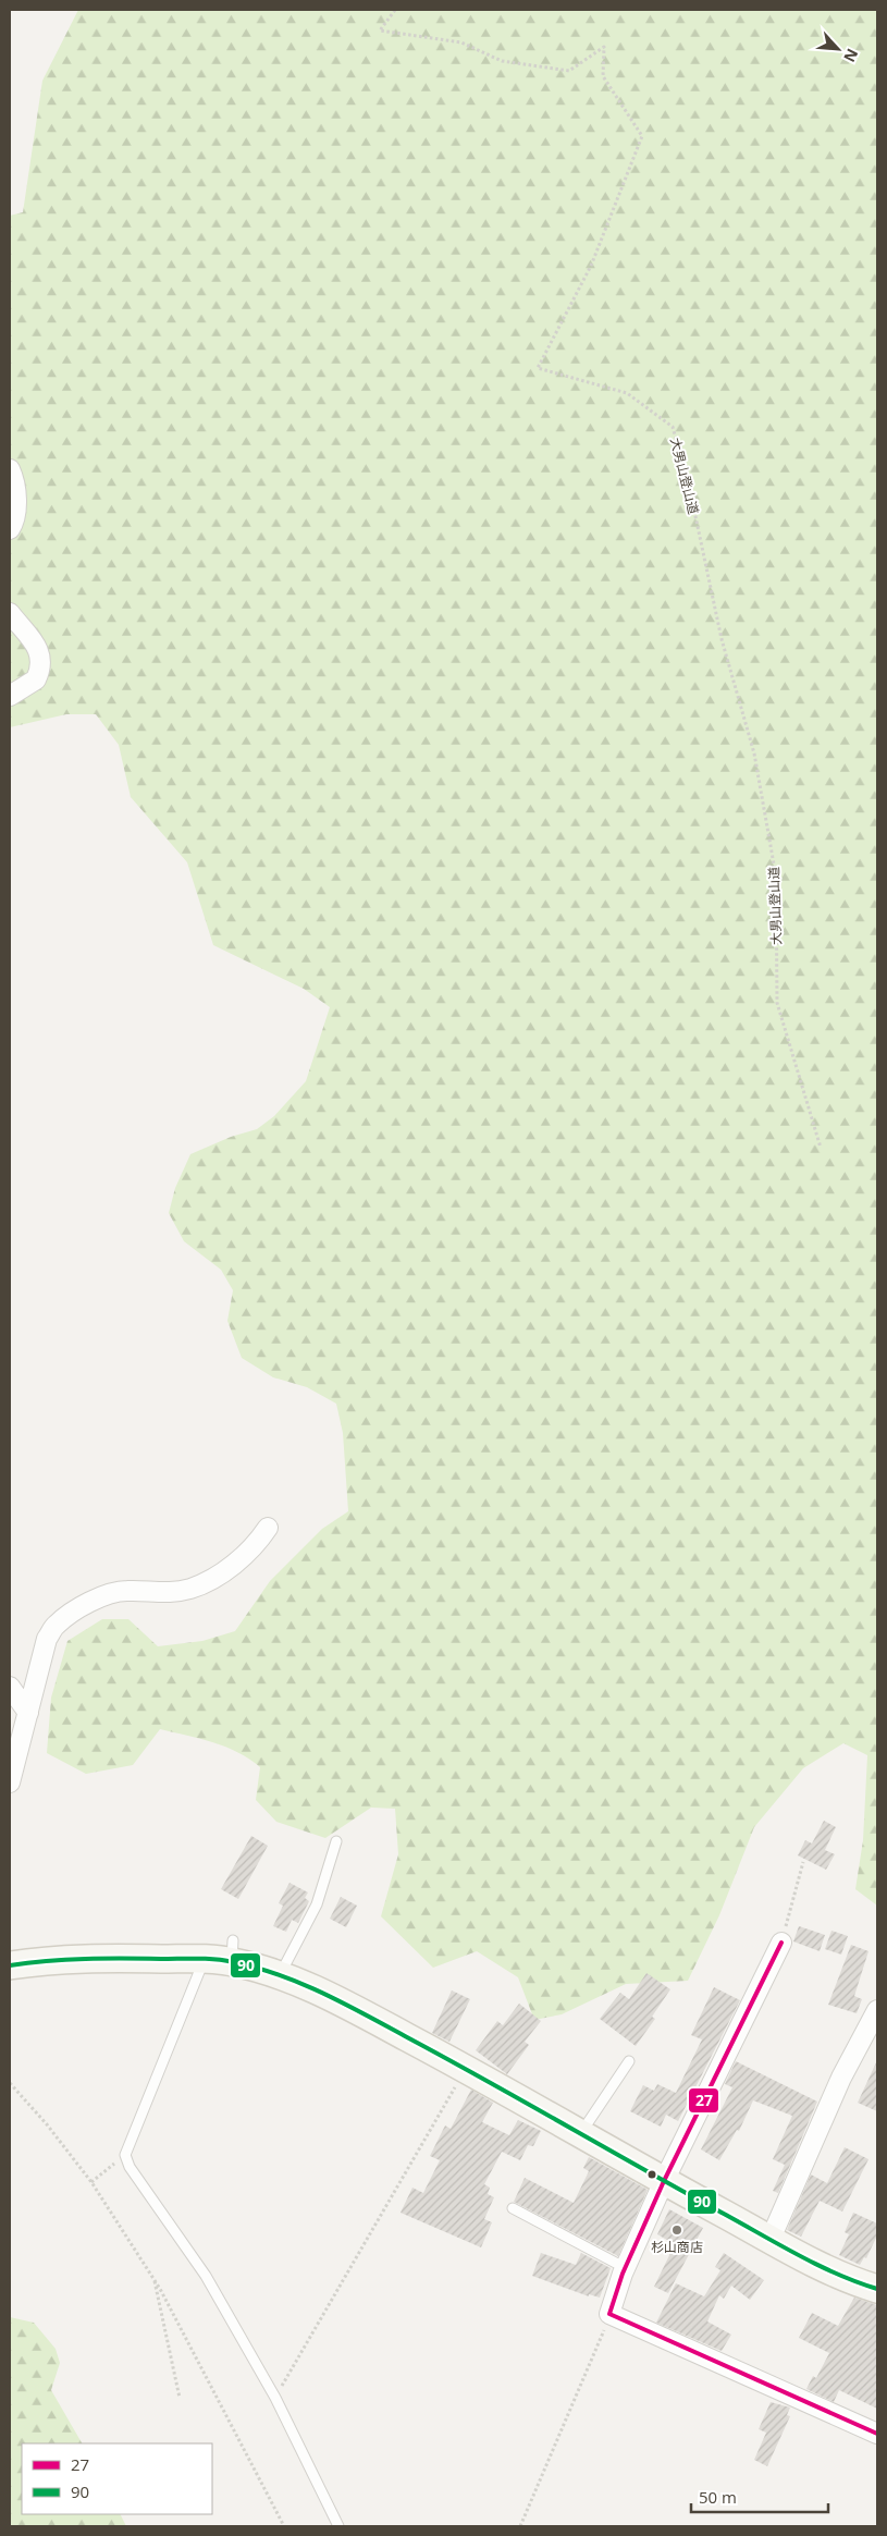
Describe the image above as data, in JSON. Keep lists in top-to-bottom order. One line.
{"streets":{"path":["大男山登山道"]},"places":["杉山商店"],"lines":["transit line 27","transit line 90"],"legend":["27","90"],"scale_bar":"50 m","north":"bottom right"}
